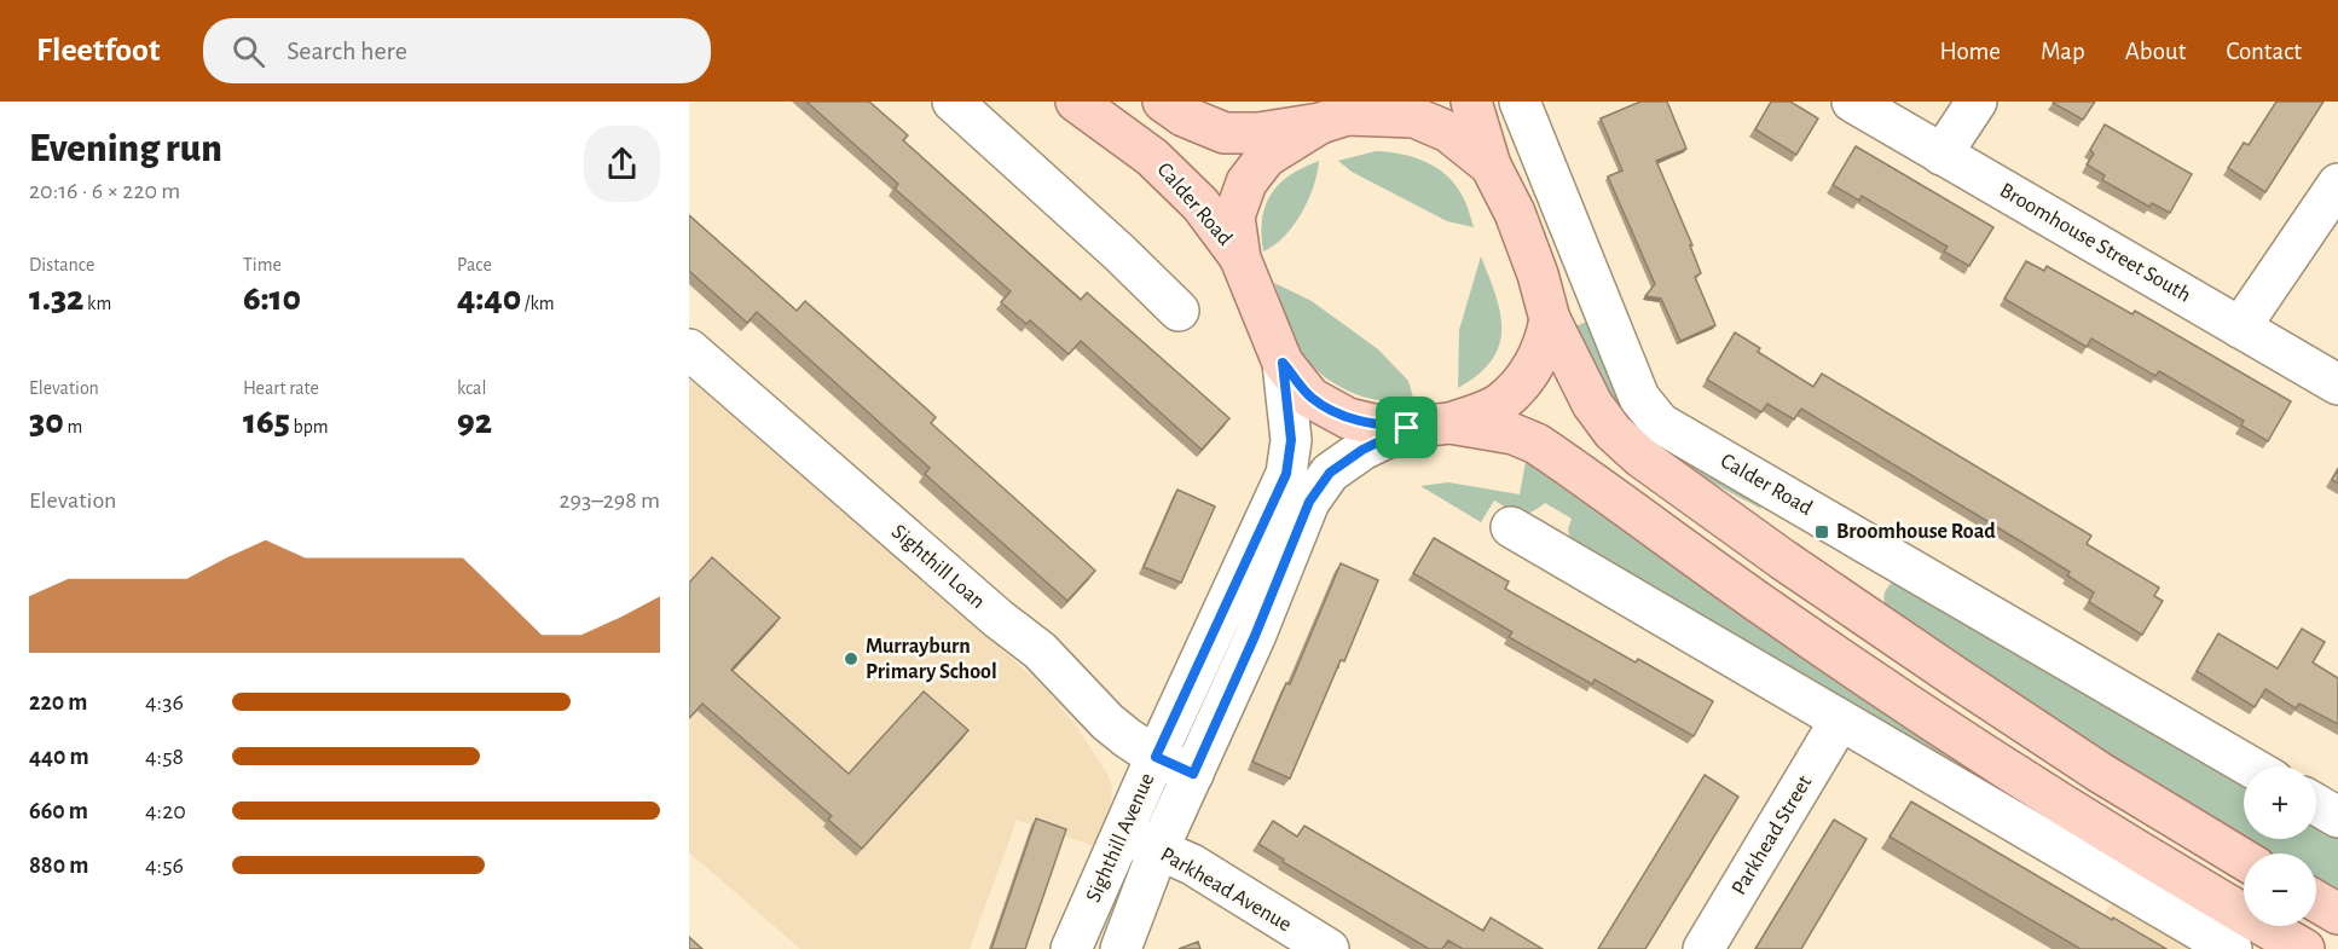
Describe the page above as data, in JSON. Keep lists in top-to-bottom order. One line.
{"streets":{"main road":["Calder Road"],"street":["Broomhouse Street South","Sighthill Loan","Parkhead Street","Sighthill Avenue","Parkhead Avenue"]},"crossings":[["Calder Road","Sighthill Avenue"],["Sighthill Loan","Sighthill Avenue"],["Sighthill Avenue","Parkhead Avenue"]],"places":{"transit":["Broomhouse Road"],"other":["Murrayburn Primary School"]},"page":{"header":"Fleetfoot","search":"Search here","nav":["Home","Map","About","Contact"],"heading":["Evening run","20:16 · 6 × 220 m"],"stats":[["Distance","1.32 km"],["Time","6:10"],["Pace","4:40 /km"],["Elevation","30 m"],["Heart rate","165 bpm"],["kcal","92"]],"chart":["Elevation","293–298 m"],"list":[{"name":"220 m","note":"4:36"},{"name":"440 m","note":"4:58"},{"name":"660 m","note":"4:20"},{"name":"880 m","note":"4:56"}],"map_buttons":["+","−"]}}
